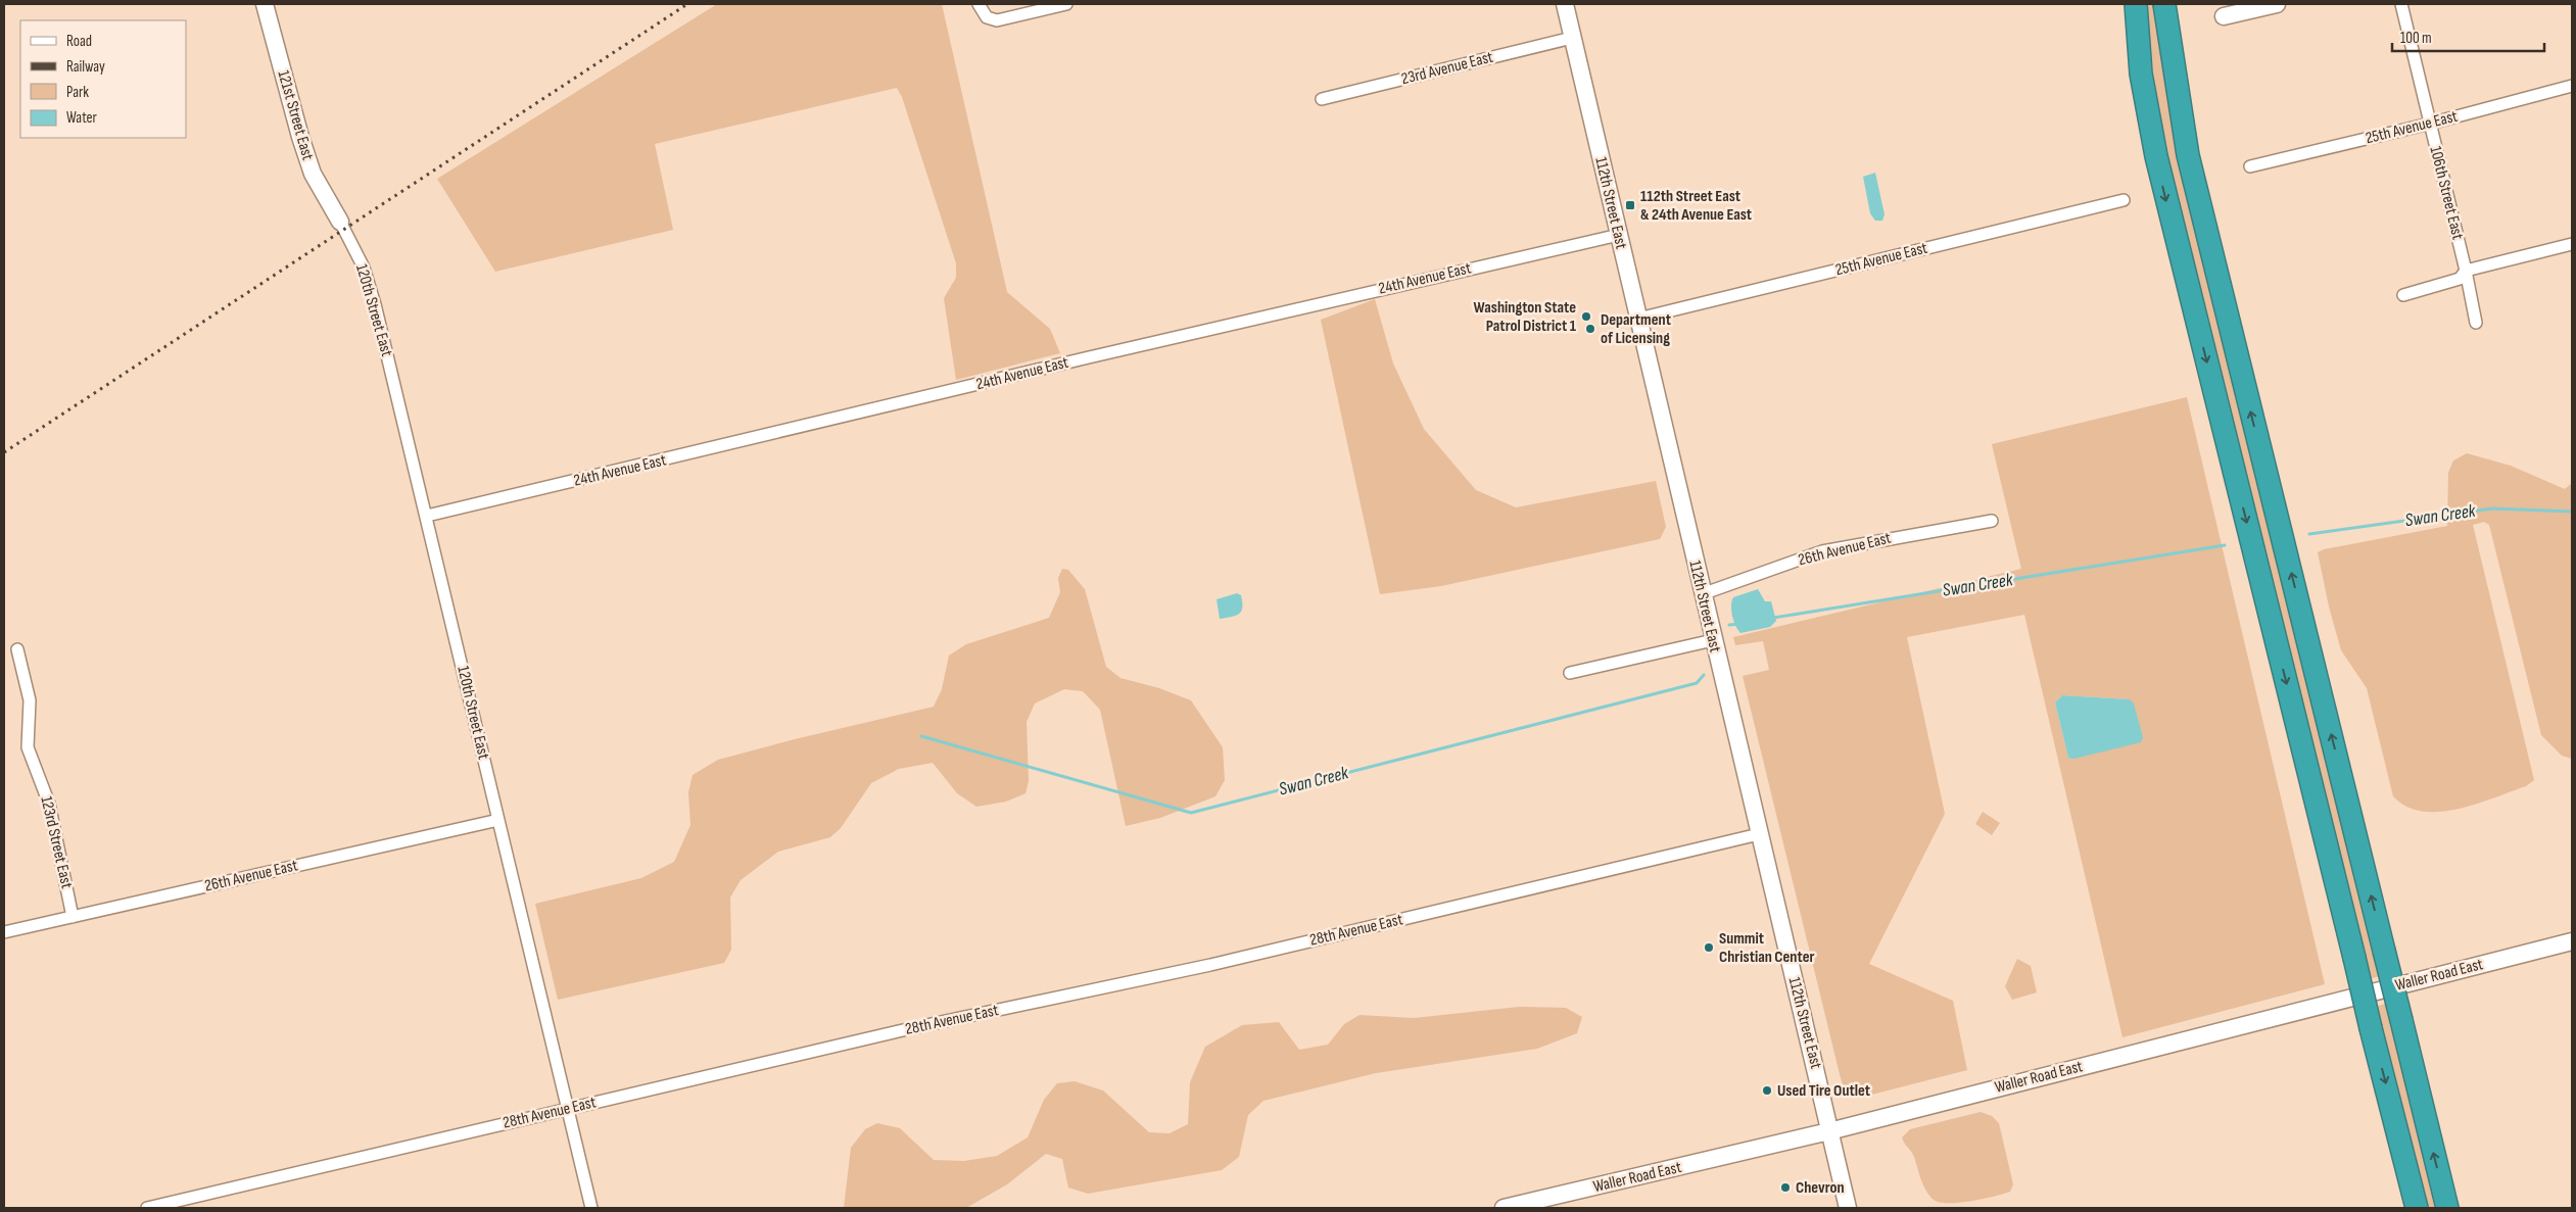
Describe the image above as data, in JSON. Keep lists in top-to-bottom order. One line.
{"streets":{"street":["23rd Avenue East","121st Street East","25th Avenue East","106th Street East","112th Street East","24th Avenue East","120th Street East","26th Avenue East","123rd Street East","28th Avenue East","Waller Road East"]},"crossings":[["23rd Avenue East","112th Street East"],["121st Street East","120th Street East"],["25th Avenue East","106th Street East"],["25th Avenue East","112th Street East"],["112th Street East","24th Avenue East"],["112th Street East","26th Avenue East"],["112th Street East","28th Avenue East"],["112th Street East","Waller Road East"],["24th Avenue East","120th Street East"],["120th Street East","26th Avenue East"],["120th Street East","28th Avenue East"],["26th Avenue East","123rd Street East"]],"water":["Swan Creek"],"places":{"transit":["112th Street East & 24th Avenue East"],"other":["Washington State Patrol District 1","Department of Licensing","Summit Christian Center","Used Tire Outlet","Chevron"]},"legend":["Road","Railway","Park","Water"],"scale_bar":"100 m"}
